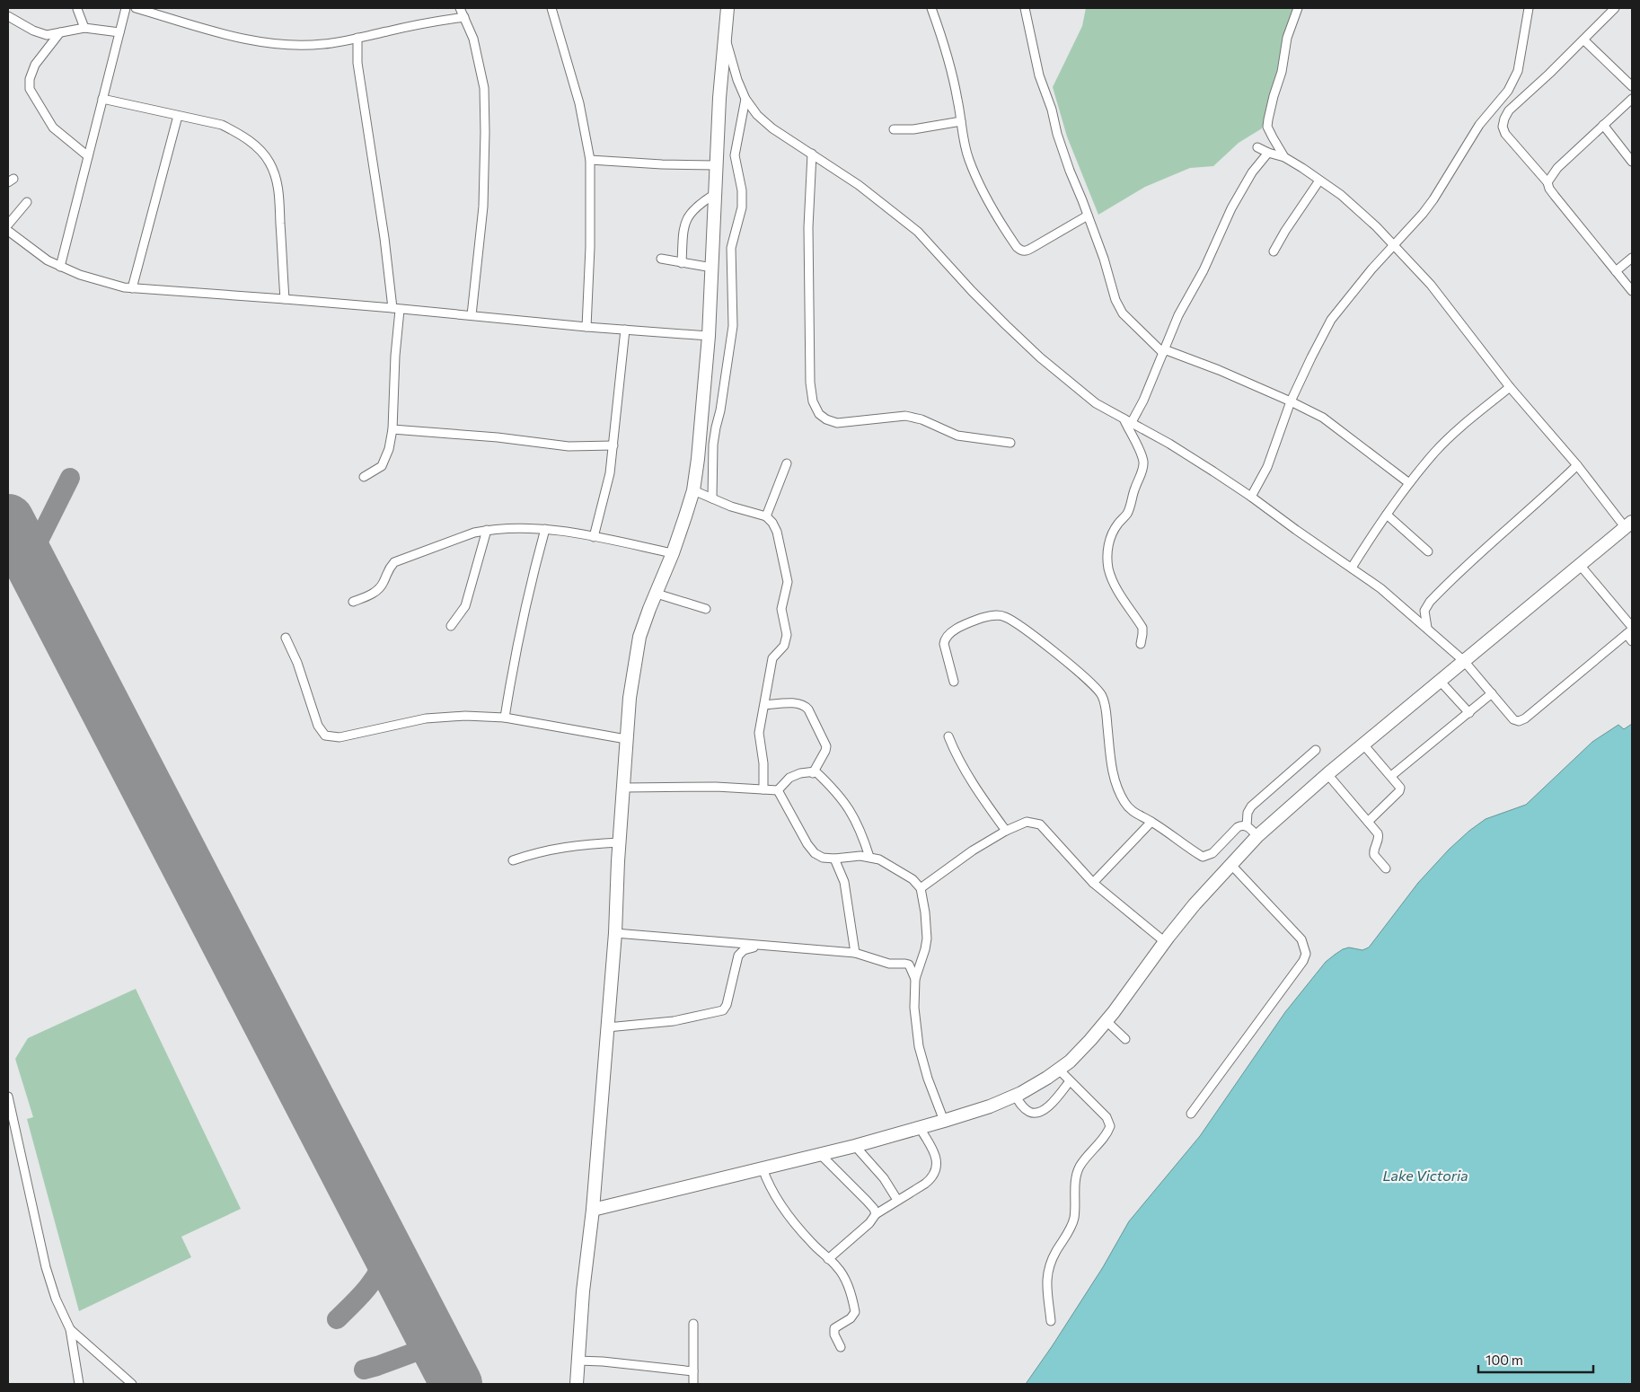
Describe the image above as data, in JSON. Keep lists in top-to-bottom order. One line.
{"water":["Lake Victoria"],"scale_bar":"100 m"}
